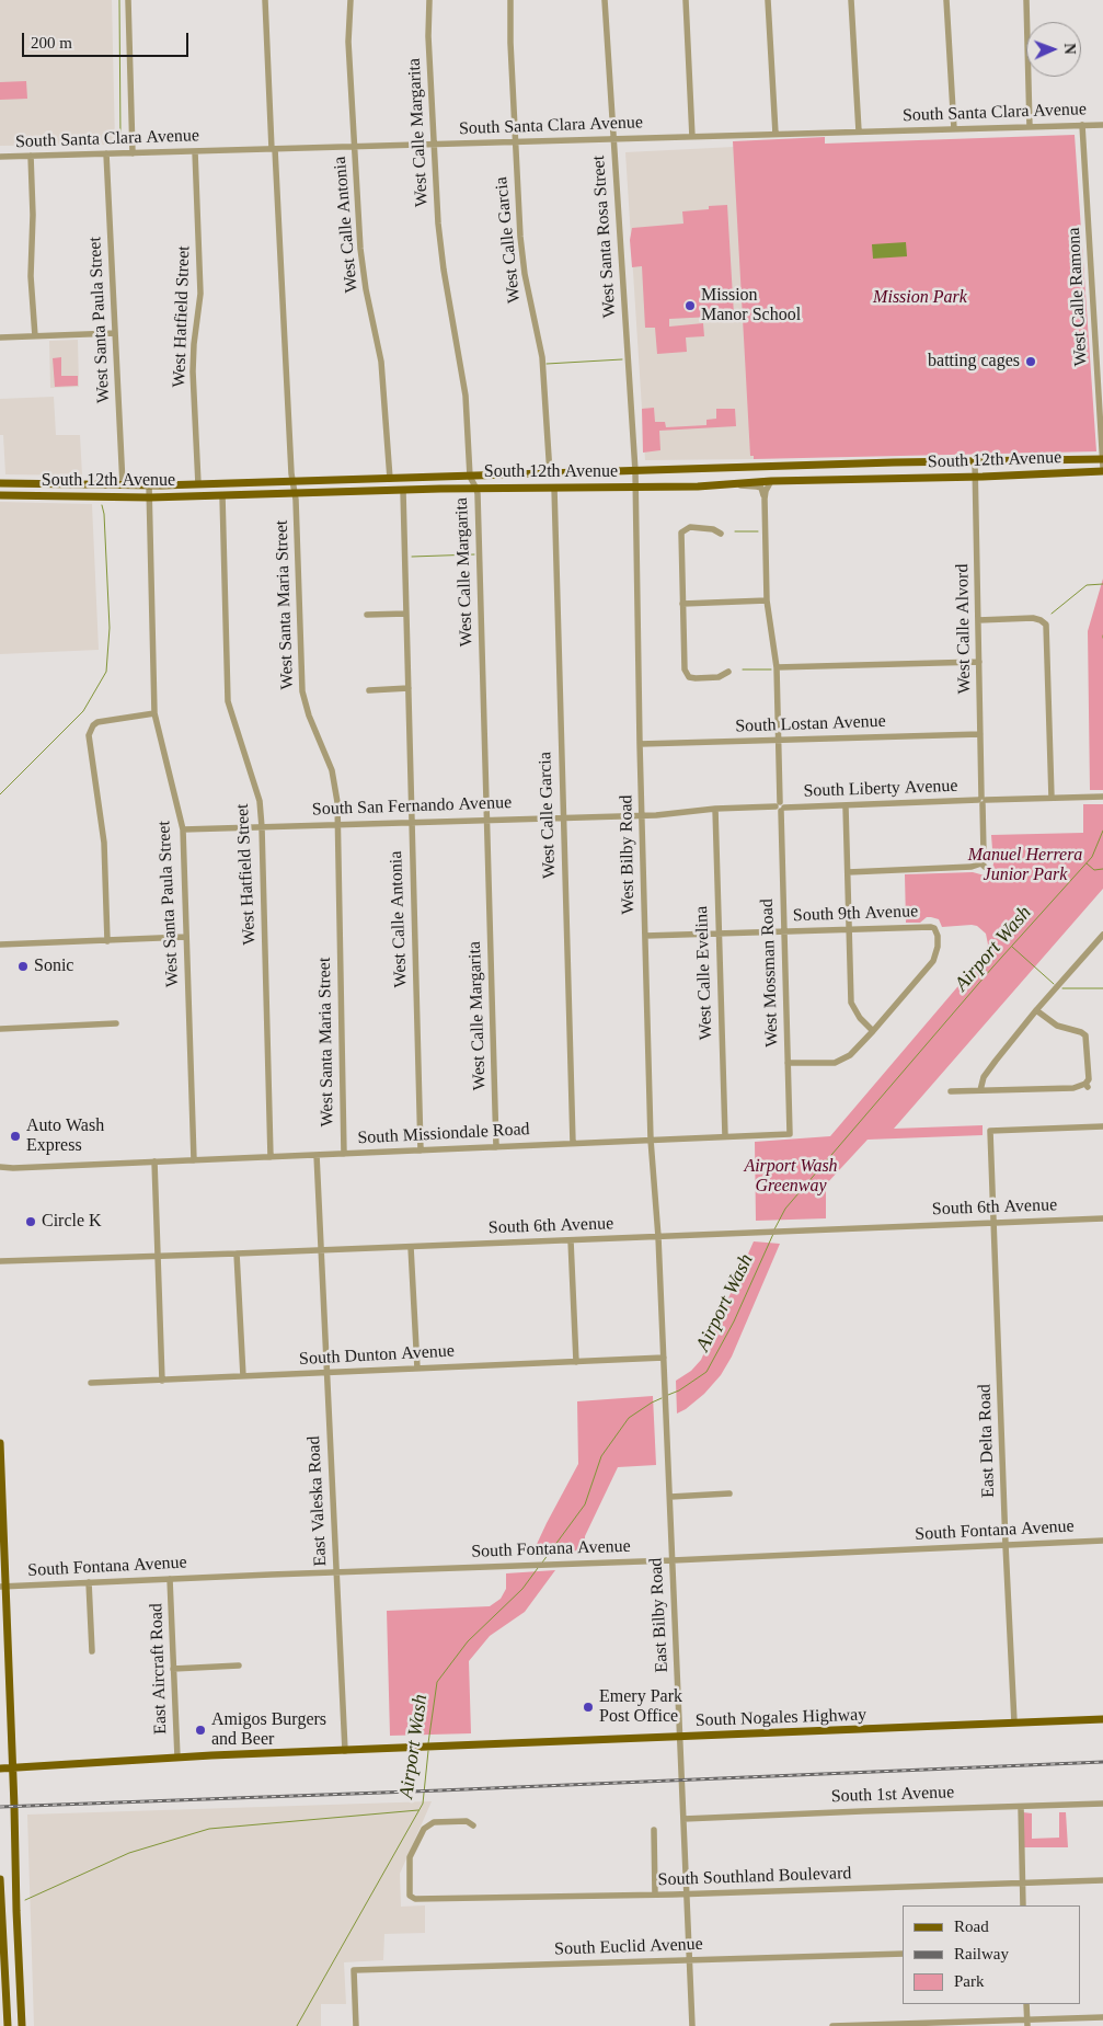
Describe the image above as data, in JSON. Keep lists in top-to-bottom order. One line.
{"streets":{"main road":["South 12th Avenue","South Nogales Highway"],"street":["South Santa Clara Avenue","West Calle Margarita","West Calle Antonia","West Santa Rosa Street","West Calle Garcia","West Calle Ramona","West Hatfield Street","West Santa Paula Street","West Santa Maria Street","West Calle Alvord","South Lostan Avenue","South Liberty Avenue","South San Fernando Avenue","West Bilby Road","South 9th Avenue","West Calle Evelina","West Mossman Road","South Missiondale Road","South 6th Avenue","South Dunton Avenue","East Delta Road","East Valeska Road","South Fontana Avenue","East Bilby Road","East Aircraft Road","South 1st Avenue","South Southland Boulevard","South Euclid Avenue"]},"crossings":[["South Santa Clara Avenue","West Calle Margarita"],["South Santa Clara Avenue","West Calle Antonia"],["South Santa Clara Avenue","West Santa Rosa Street"],["South Santa Clara Avenue","West Calle Garcia"],["South Santa Clara Avenue","West Calle Ramona"],["South Santa Clara Avenue","West Hatfield Street"],["South Santa Clara Avenue","West Santa Paula Street"],["South Santa Clara Avenue","West Santa Maria Street"],["West Calle Margarita","South 12th Avenue"],["West Calle Margarita","South San Fernando Avenue"],["West Calle Margarita","South Missiondale Road"],["West Calle Antonia","South 12th Avenue"],["West Calle Antonia","South San Fernando Avenue"],["West Calle Antonia","South Missiondale Road"],["West Santa Rosa Street","South 12th Avenue"],["West Santa Rosa Street","West Bilby Road"],["West Calle Garcia","South 12th Avenue"],["West Calle Garcia","South San Fernando Avenue"],["West Calle Garcia","South Missiondale Road"],["West Calle Ramona","South 12th Avenue"],["West Hatfield Street","South 12th Avenue"],["West Hatfield Street","South San Fernando Avenue"],["West Hatfield Street","South Missiondale Road"],["West Santa Paula Street","South 12th Avenue"],["West Santa Paula Street","South San Fernando Avenue"],["West Santa Paula Street","South Missiondale Road"],["South 12th Avenue","West Santa Maria Street"],["South 12th Avenue","West Calle Alvord"],["South 12th Avenue","West Bilby Road"],["West Santa Maria Street","South San Fernando Avenue"],["West Santa Maria Street","South Missiondale Road"],["West Calle Alvord","South Lostan Avenue"],["West Calle Alvord","South Liberty Avenue"],["South Lostan Avenue","West Bilby Road"],["South Lostan Avenue","West Mossman Road"],["South Liberty Avenue","South San Fernando Avenue"],["South Liberty Avenue","West Bilby Road"],["South Liberty Avenue","West Calle Evelina"],["South Liberty Avenue","West Mossman Road"],["South San Fernando Avenue","West Bilby Road"],["West Bilby Road","South 9th Avenue"],["West Bilby Road","South Missiondale Road"],["West Bilby Road","South 6th Avenue"],["West Bilby Road","East Bilby Road"],["South 9th Avenue","West Calle Evelina"],["South 9th Avenue","West Mossman Road"],["West Calle Evelina","South Missiondale Road"],["West Mossman Road","South Missiondale Road"],["South Missiondale Road","East Valeska Road"],["South 6th Avenue","East Delta Road"],["South 6th Avenue","East Valeska Road"],["South 6th Avenue","East Bilby Road"],["South Dunton Avenue","East Valeska Road"],["South Dunton Avenue","East Bilby Road"],["East Delta Road","South Fontana Avenue"],["East Delta Road","South Nogales Highway"],["East Valeska Road","South Fontana Avenue"],["East Valeska Road","South Nogales Highway"],["South Fontana Avenue","East Bilby Road"],["South Fontana Avenue","East Aircraft Road"],["East Bilby Road","South Nogales Highway"],["East Bilby Road","South 1st Avenue"],["East Bilby Road","South Southland Boulevard"],["East Bilby Road","South Euclid Avenue"],["East Aircraft Road","South Nogales Highway"]],"water":["Airport Wash"],"parks":["Mission Park","Manuel Herrera Junior Park","Airport Wash Greenway"],"places":["Mission Manor School","batting cages","Sonic","Auto Wash Express","Circle K","Emery Park Post Office","Amigos Burgers and Beer"],"legend":["Road","Railway","Park"],"scale_bar":"200 m","north":"right"}
